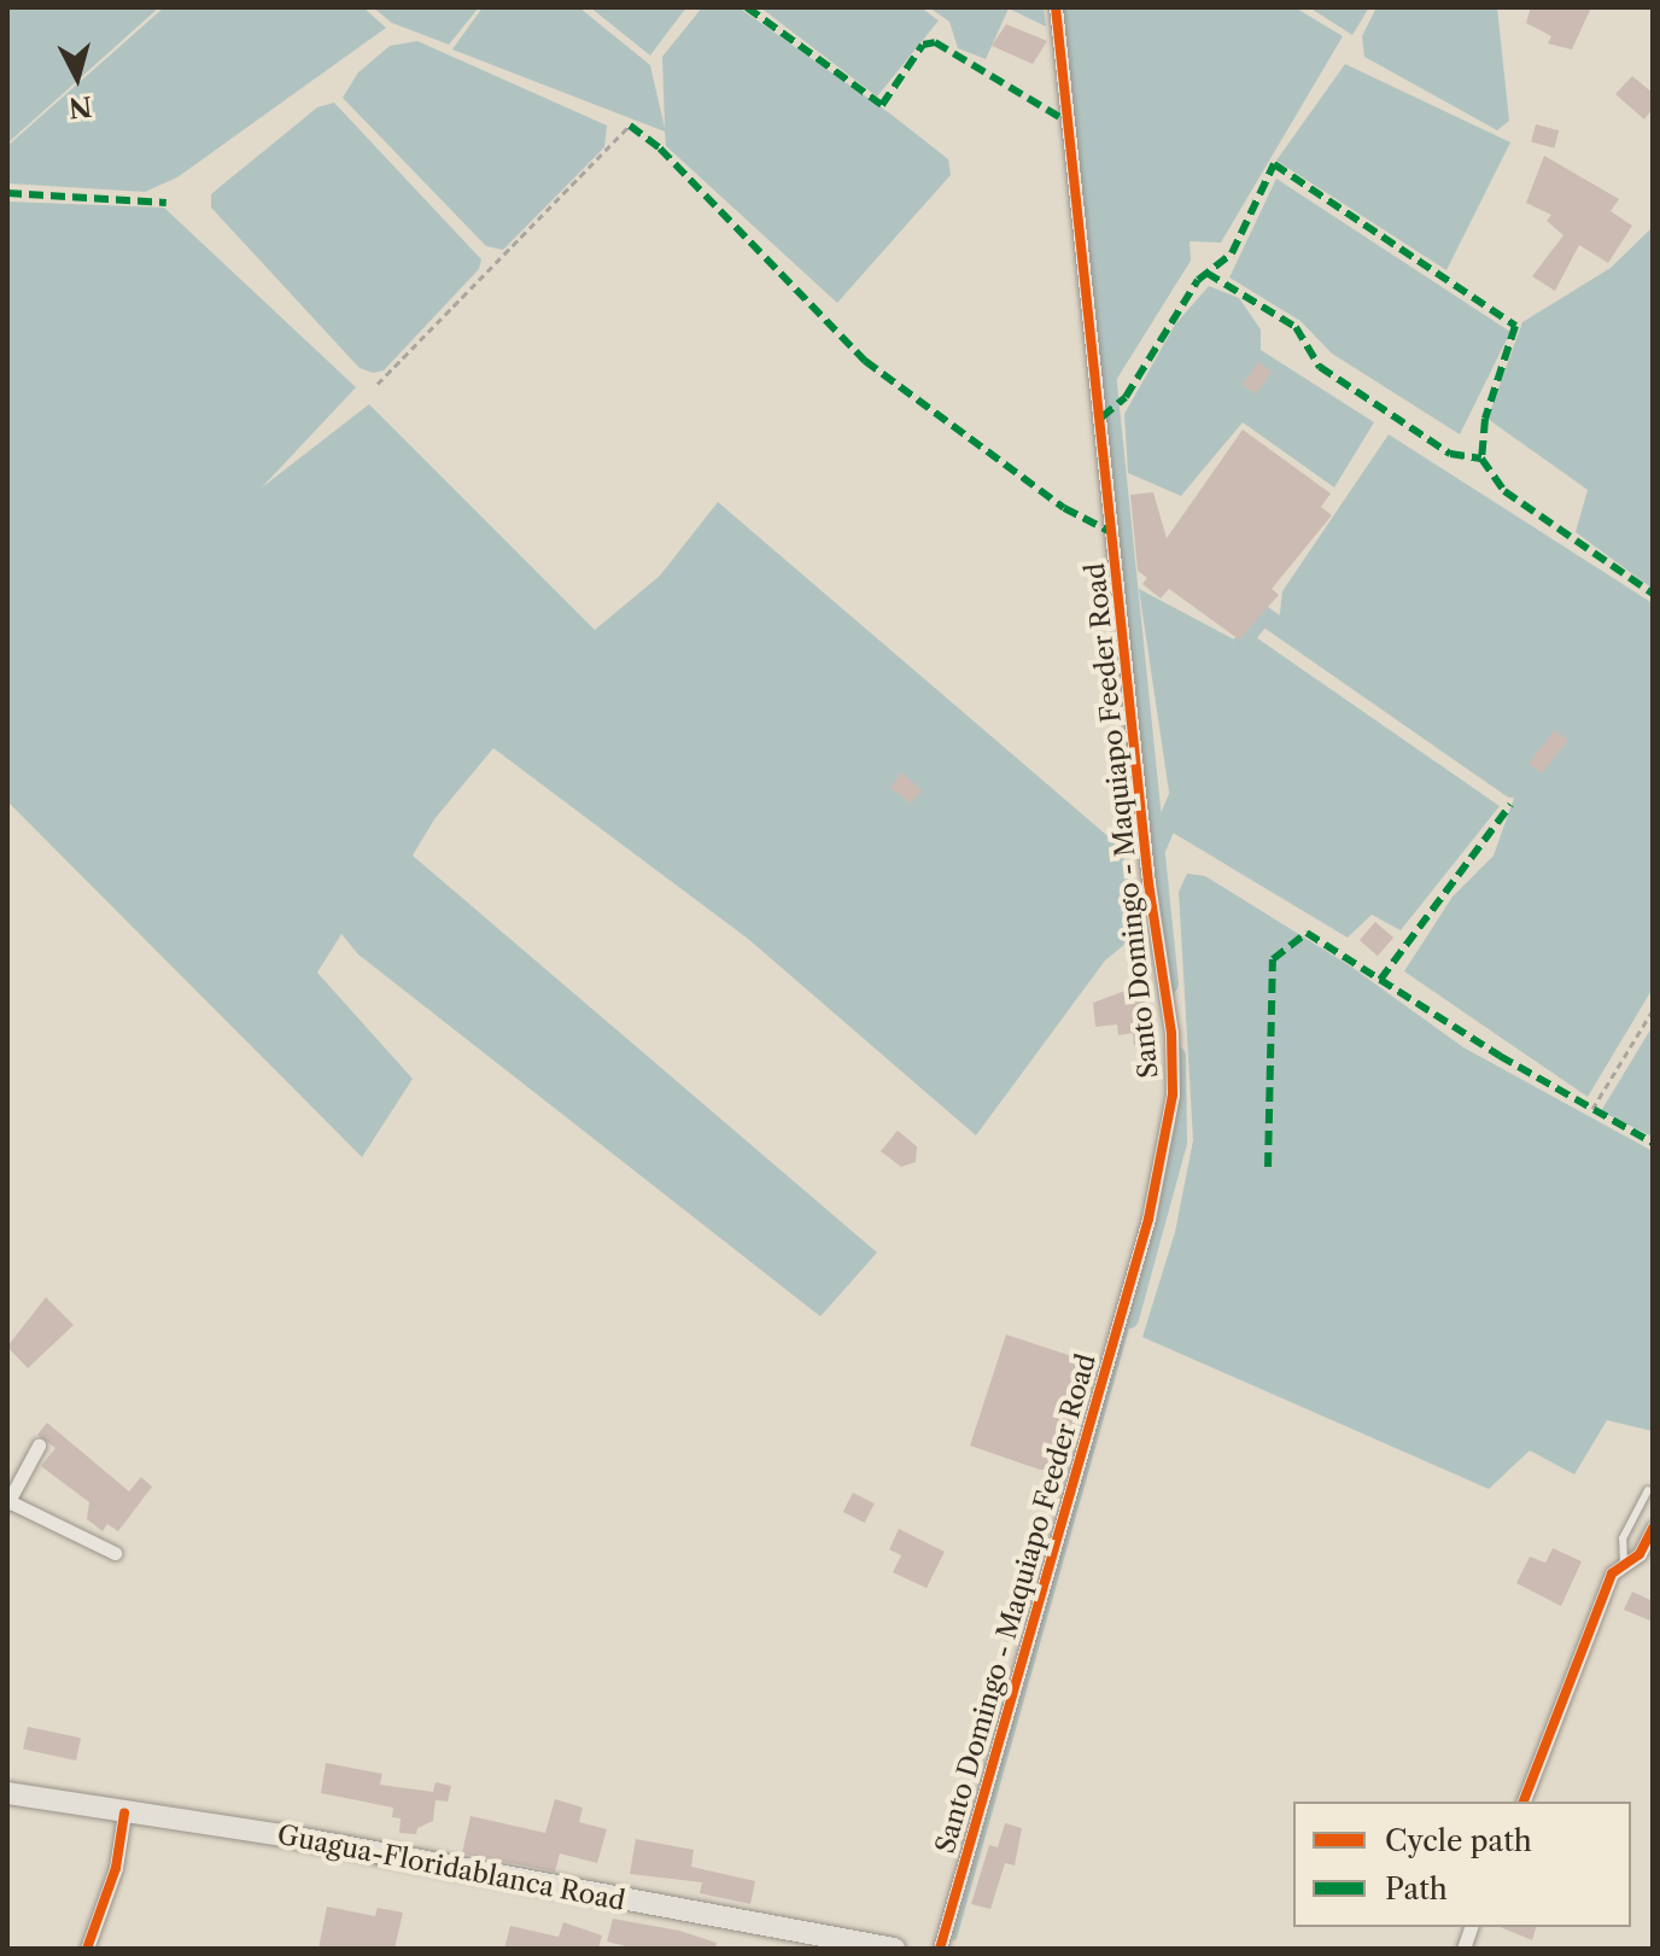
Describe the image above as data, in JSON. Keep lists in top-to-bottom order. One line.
{"streets":{"main road":["Guagua-Floridablanca Road"],"street":["Santo Domingo - Maquiapo Feeder Road"]},"legend":["Cycle path","Path"],"north":"bottom"}
